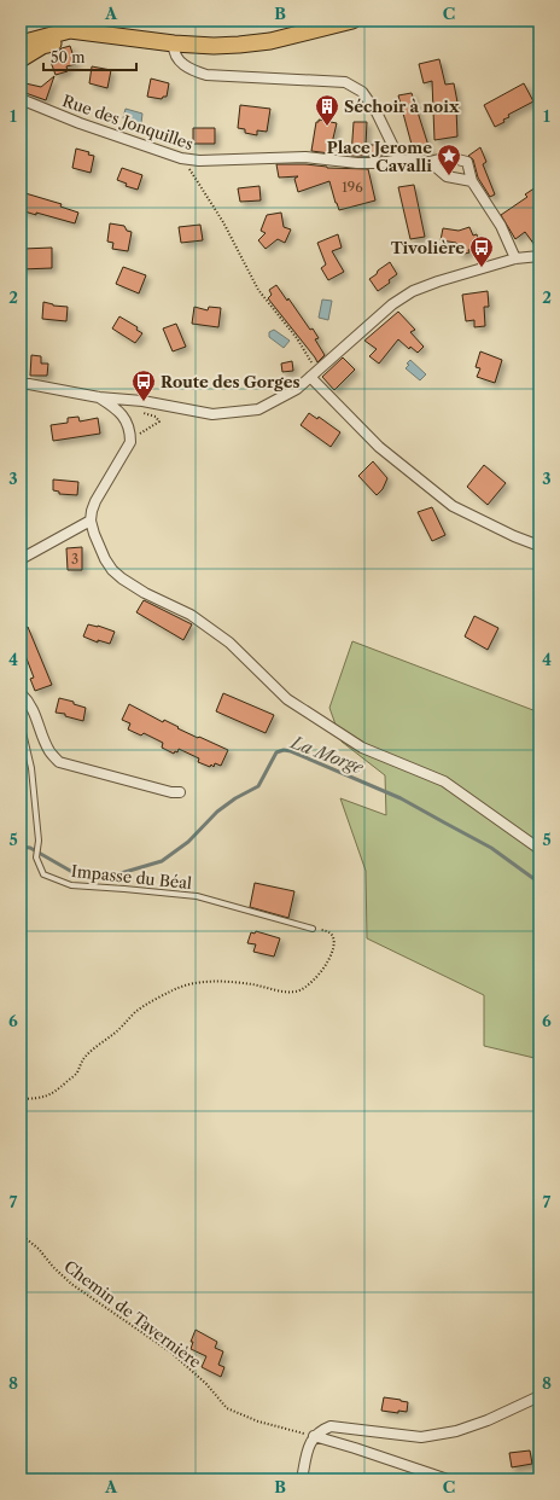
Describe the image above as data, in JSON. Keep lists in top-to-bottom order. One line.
{"streets":{"street":["Rue des Jonquilles"],"lane":["Impasse du Béal"],"path":["Chemin de Tavernière"]},"water":["La Morge"],"places":{"building":["Séchoir à noix"],"place":["Place Jerome Cavalli"],"bus stop":["Tivolière","Route des Gorges"]},"house_numbers":["196","3"],"scale_bar":"50 m","grid":{"columns":["A","B","C"],"rows":["1","2","3","4","5","6","7","8"]}}
